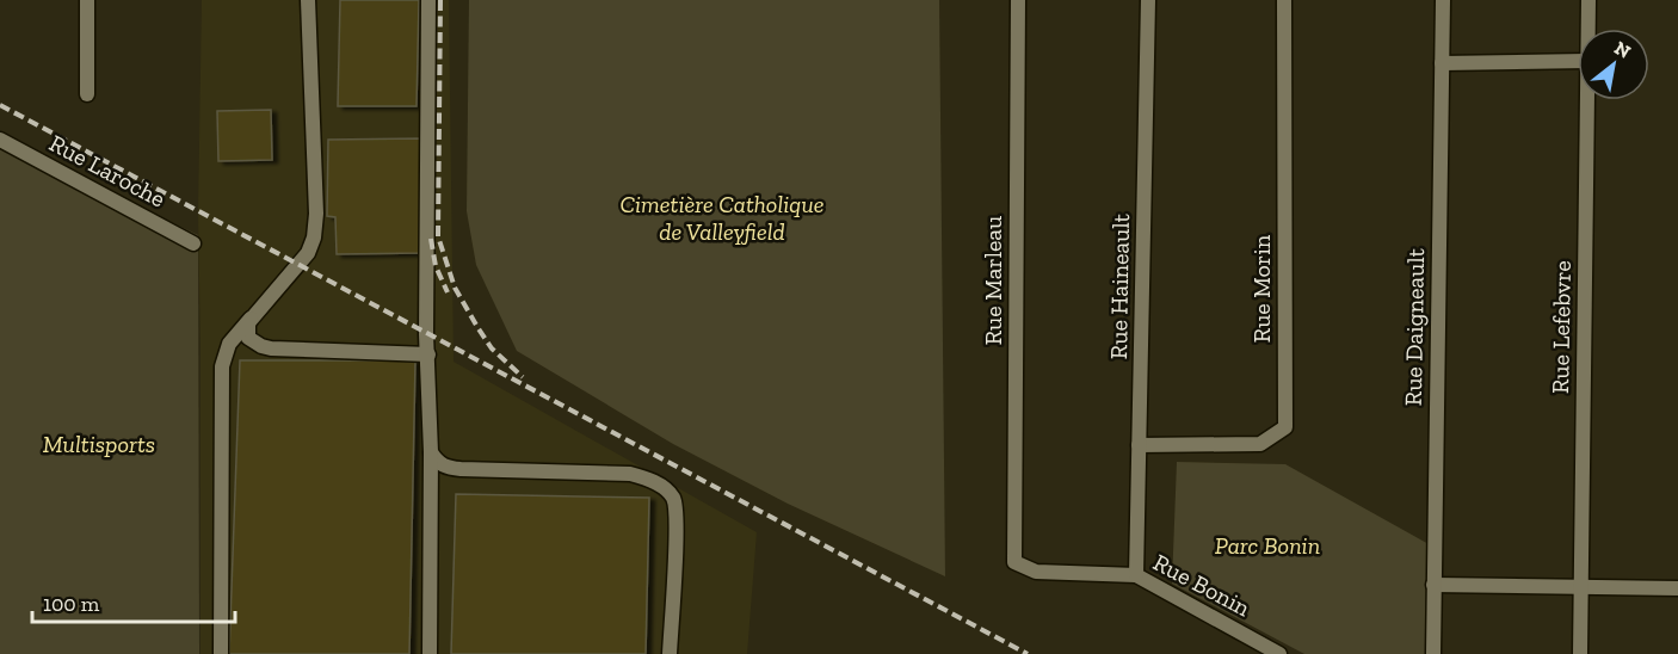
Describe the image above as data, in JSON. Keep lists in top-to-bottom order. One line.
{"streets":{"street":["Rue Laroche","Rue Marleau","Rue Haineault","Rue Morin","Rue Daigneault","Rue Lefebvre","Rue Bonin"]},"crossings":[["Rue Marleau","Rue Bonin"],["Rue Haineault","Rue Morin"],["Rue Haineault","Rue Bonin"]],"parks":["Cimetière Catholique de Valleyfield","Multisports","Parc Bonin"],"scale_bar":"100 m","north":"top right"}
